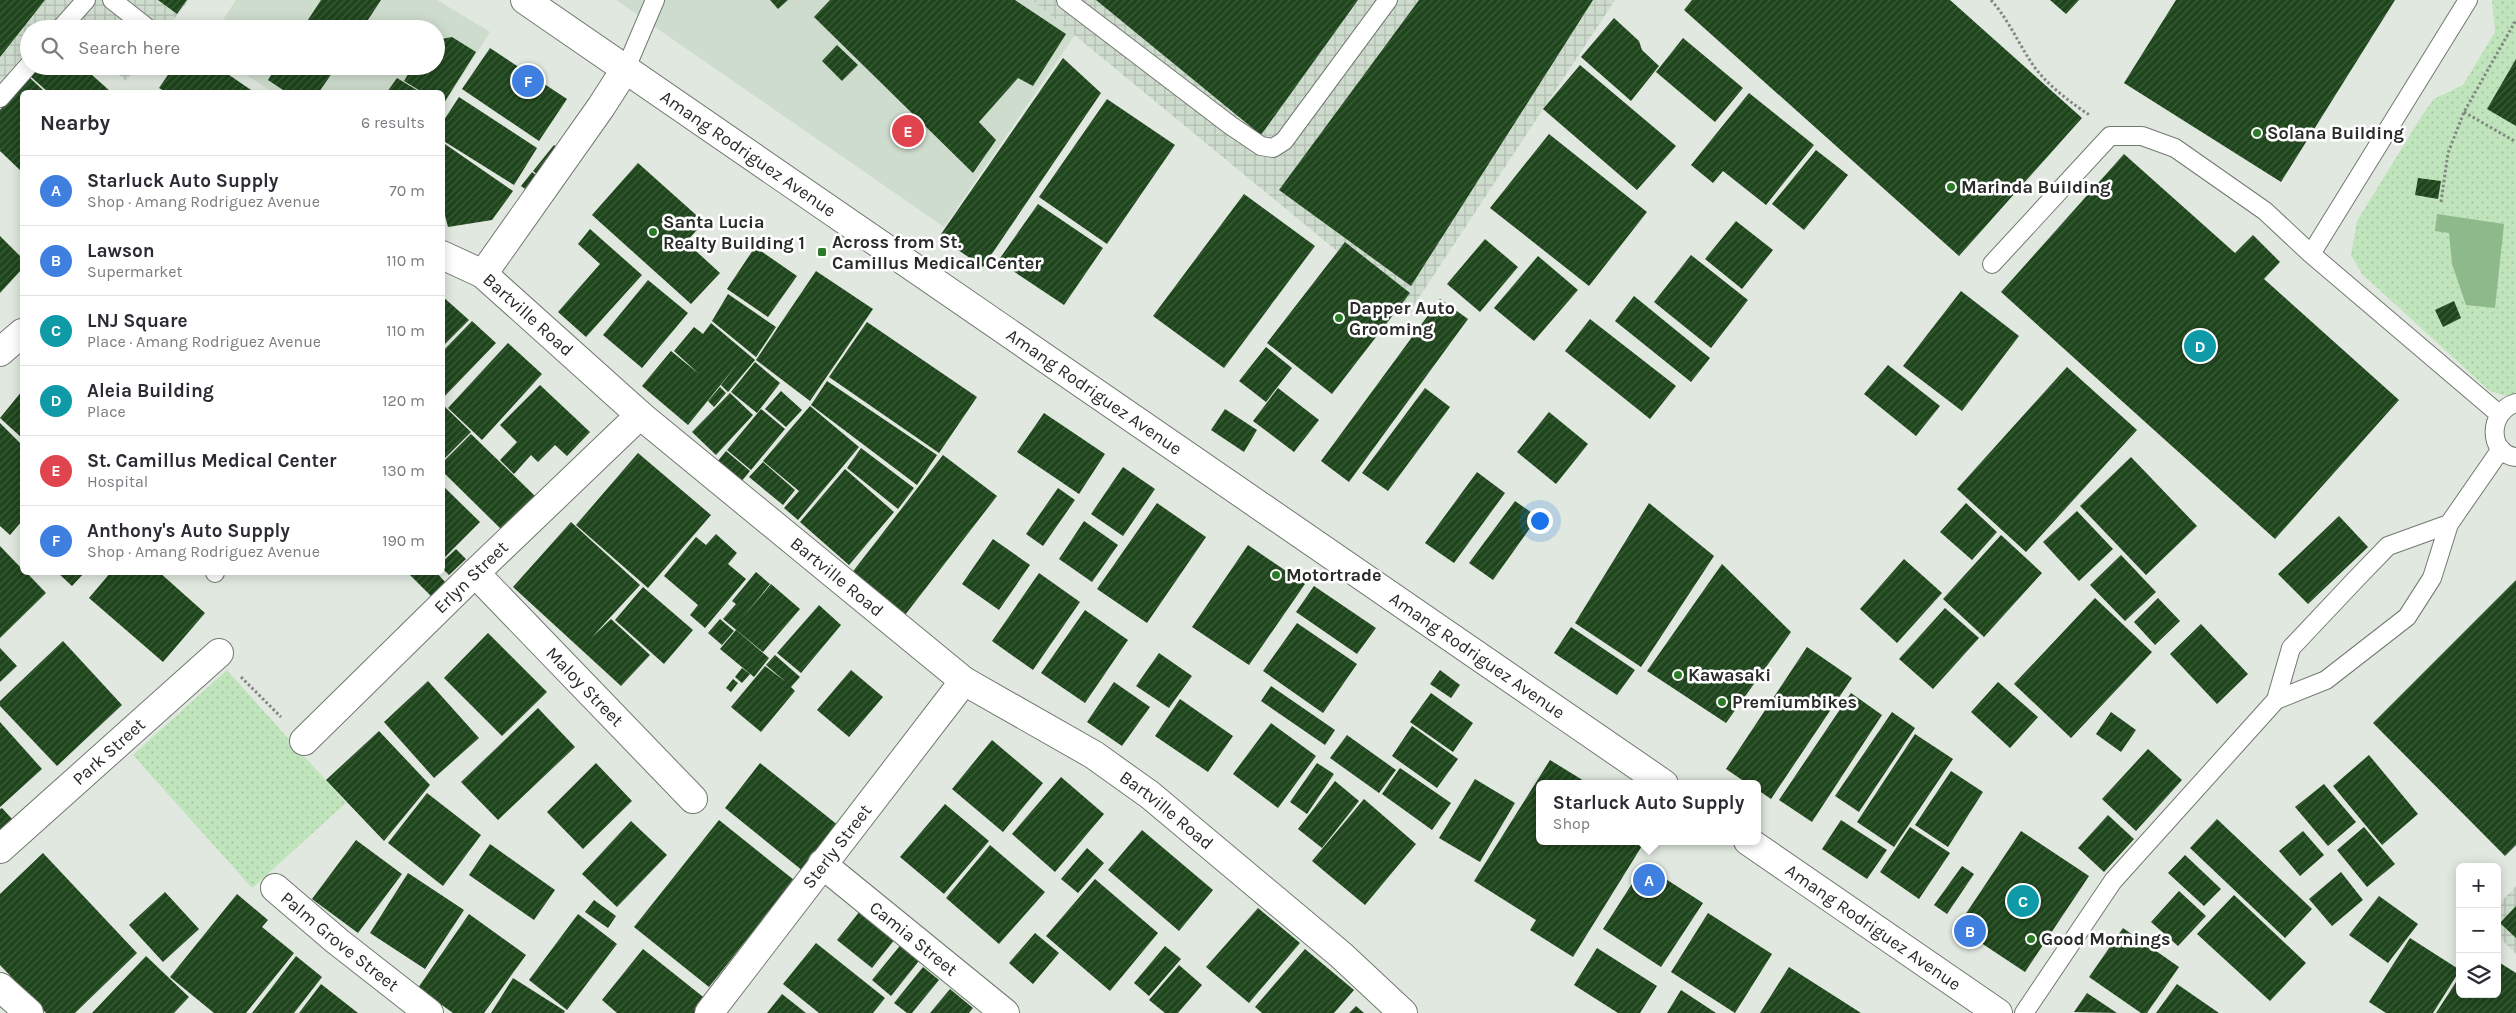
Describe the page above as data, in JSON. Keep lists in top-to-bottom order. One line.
{"streets":{"street":["Amang Rodriguez Avenue","Bartville Road","Erlyn Street","Maloy Street","Park Street","Sterly Street","Camia Street","Palm Grove Street"]},"crossings":[["Amang Rodriguez Avenue","Bartville Road"],["Bartville Road","Erlyn Street"],["Bartville Road","Sterly Street"],["Erlyn Street","Maloy Street"],["Sterly Street","Camia Street"]],"places":{"other":["Solana Building","Marinda Building","Santa Lucia Realty Building 1","Dapper Auto Grooming","Motortrade","Kawasaki","Premiumbikes","Good Mornings"],"transit":["Across from St. Camillus Medical Center"]},"page":{"search":"Search here","pins":["F","E","D","A","C","B"],"heading":["Nearby","6 results"],"list":[{"mark":"A","name":"Starluck Auto Supply","note":"Shop · Amang Rodriguez Avenue","value":"70 m"},{"mark":"B","name":"Lawson","note":"Supermarket","value":"110 m"},{"mark":"C","name":"LNJ Square","note":"Place · Amang Rodriguez Avenue","value":"110 m"},{"mark":"D","name":"Aleia Building","note":"Place","value":"120 m"},{"mark":"E","name":"St. Camillus Medical Center","note":"Hospital","value":"130 m"},{"mark":"F","name":"Anthony's Auto Supply","note":"Shop · Amang Rodriguez Avenue","value":"190 m"}],"popup":["Starluck Auto Supply","Shop"],"map_buttons":["+","−"]}}
